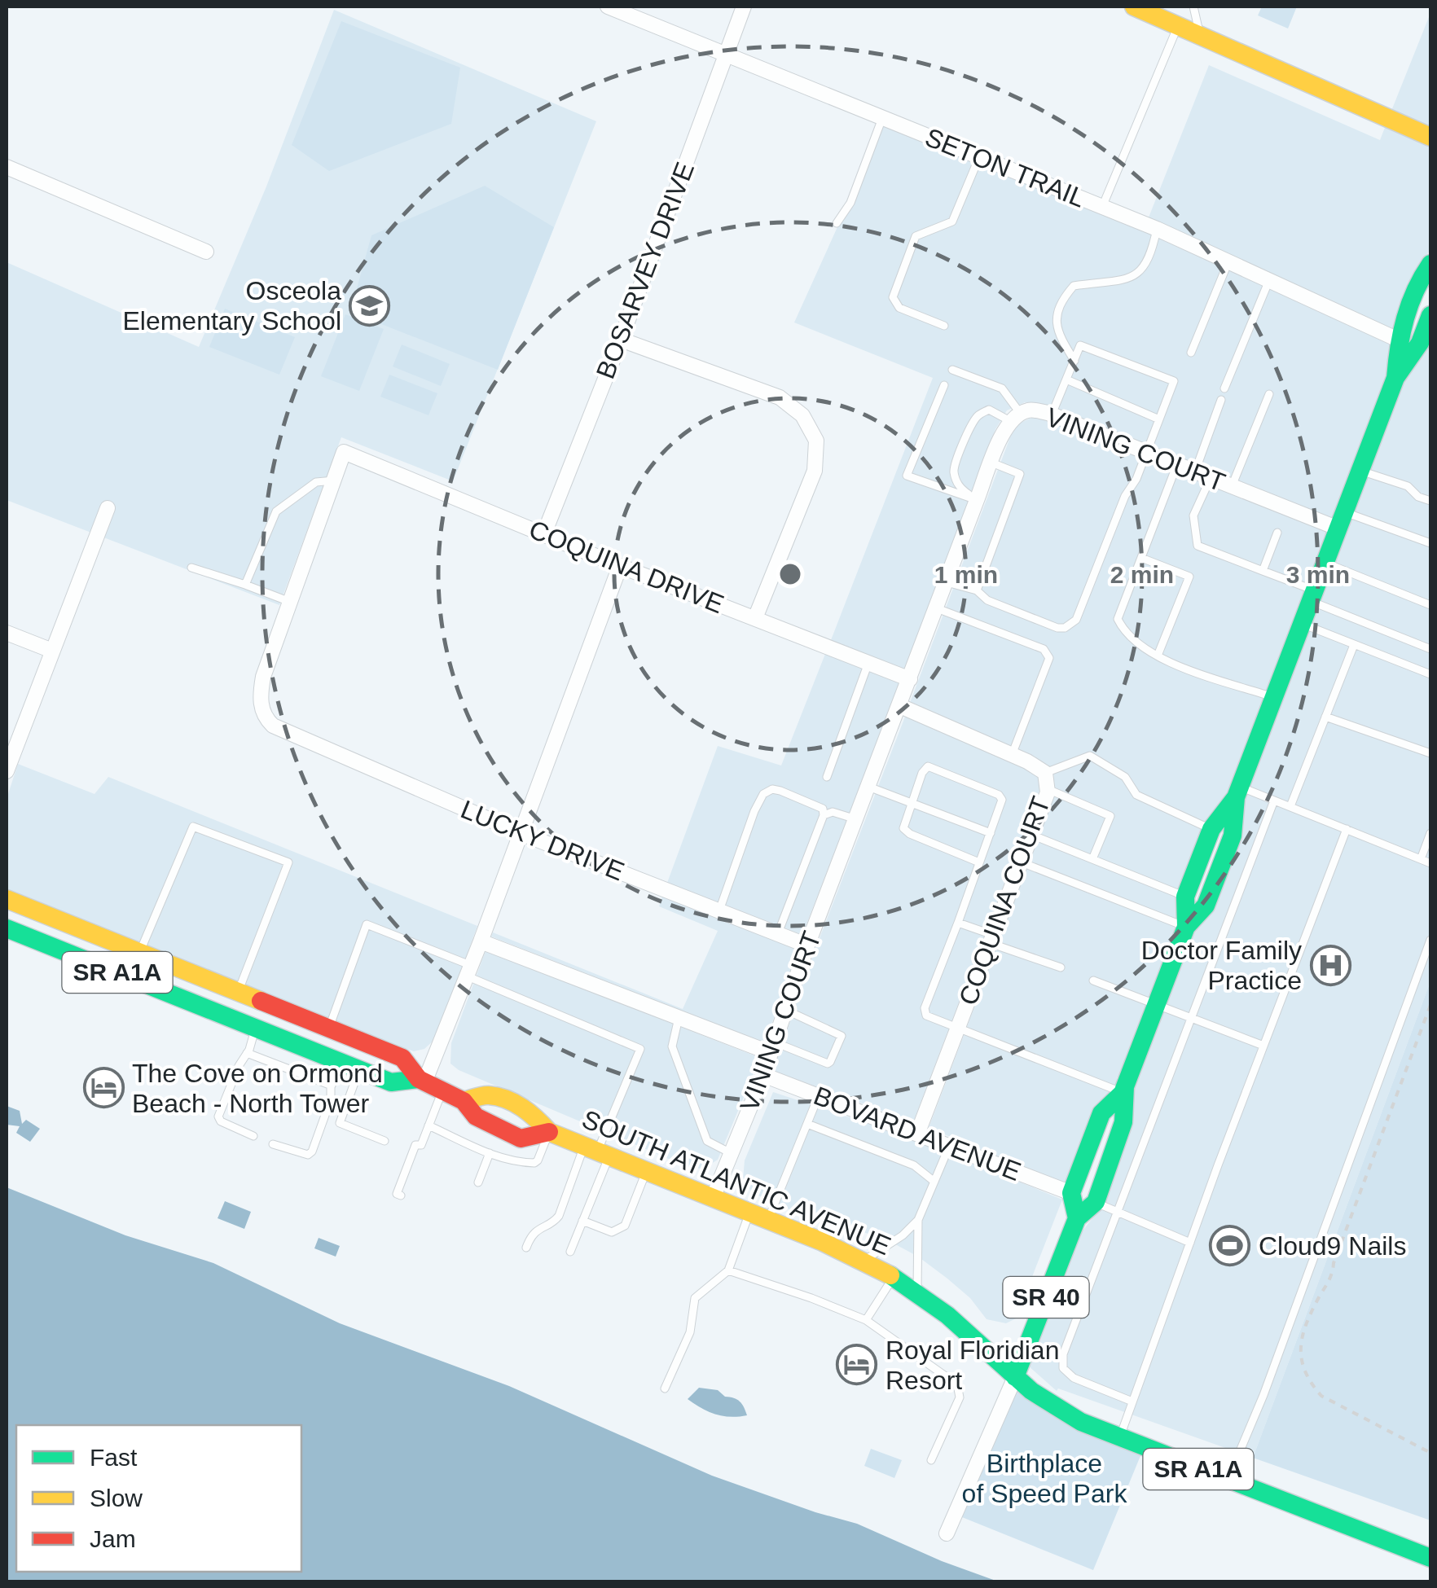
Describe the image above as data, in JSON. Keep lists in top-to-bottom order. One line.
{"streets":{"main road":["SR A1A","SOUTH ATLANTIC AVENUE","SR 40"],"street":["SETON TRAIL","BOSARVEY DRIVE","VINING COURT","COQUINA DRIVE","LUCKY DRIVE","COQUINA COURT","BOVARD AVENUE"]},"crossings":[["SETON TRAIL","BOSARVEY DRIVE"],["SETON TRAIL","SR 40"],["BOSARVEY DRIVE","COQUINA DRIVE"],["VINING COURT","COQUINA DRIVE"],["VINING COURT","LUCKY DRIVE"],["VINING COURT","COQUINA COURT"],["VINING COURT","BOVARD AVENUE"],["VINING COURT","SOUTH ATLANTIC AVENUE"],["VINING COURT","SR 40"],["COQUINA COURT","BOVARD AVENUE"],["SR A1A","SOUTH ATLANTIC AVENUE"],["SR A1A","SR 40"],["BOVARD AVENUE","SR 40"],["SOUTH ATLANTIC AVENUE","SR 40"]],"parks":["Birthplace of Speed Park"],"places":{"school or university":["Osceola Elementary School"],"hospital":["Doctor Family Practice"],"hotel":["The Cove on Ormond Beach - North Tower","Royal Floridian Resort"],"sports":["Cloud9 Nails"]},"legend":["Fast","Slow","Jam"],"rings":["1 min","2 min","3 min"]}
